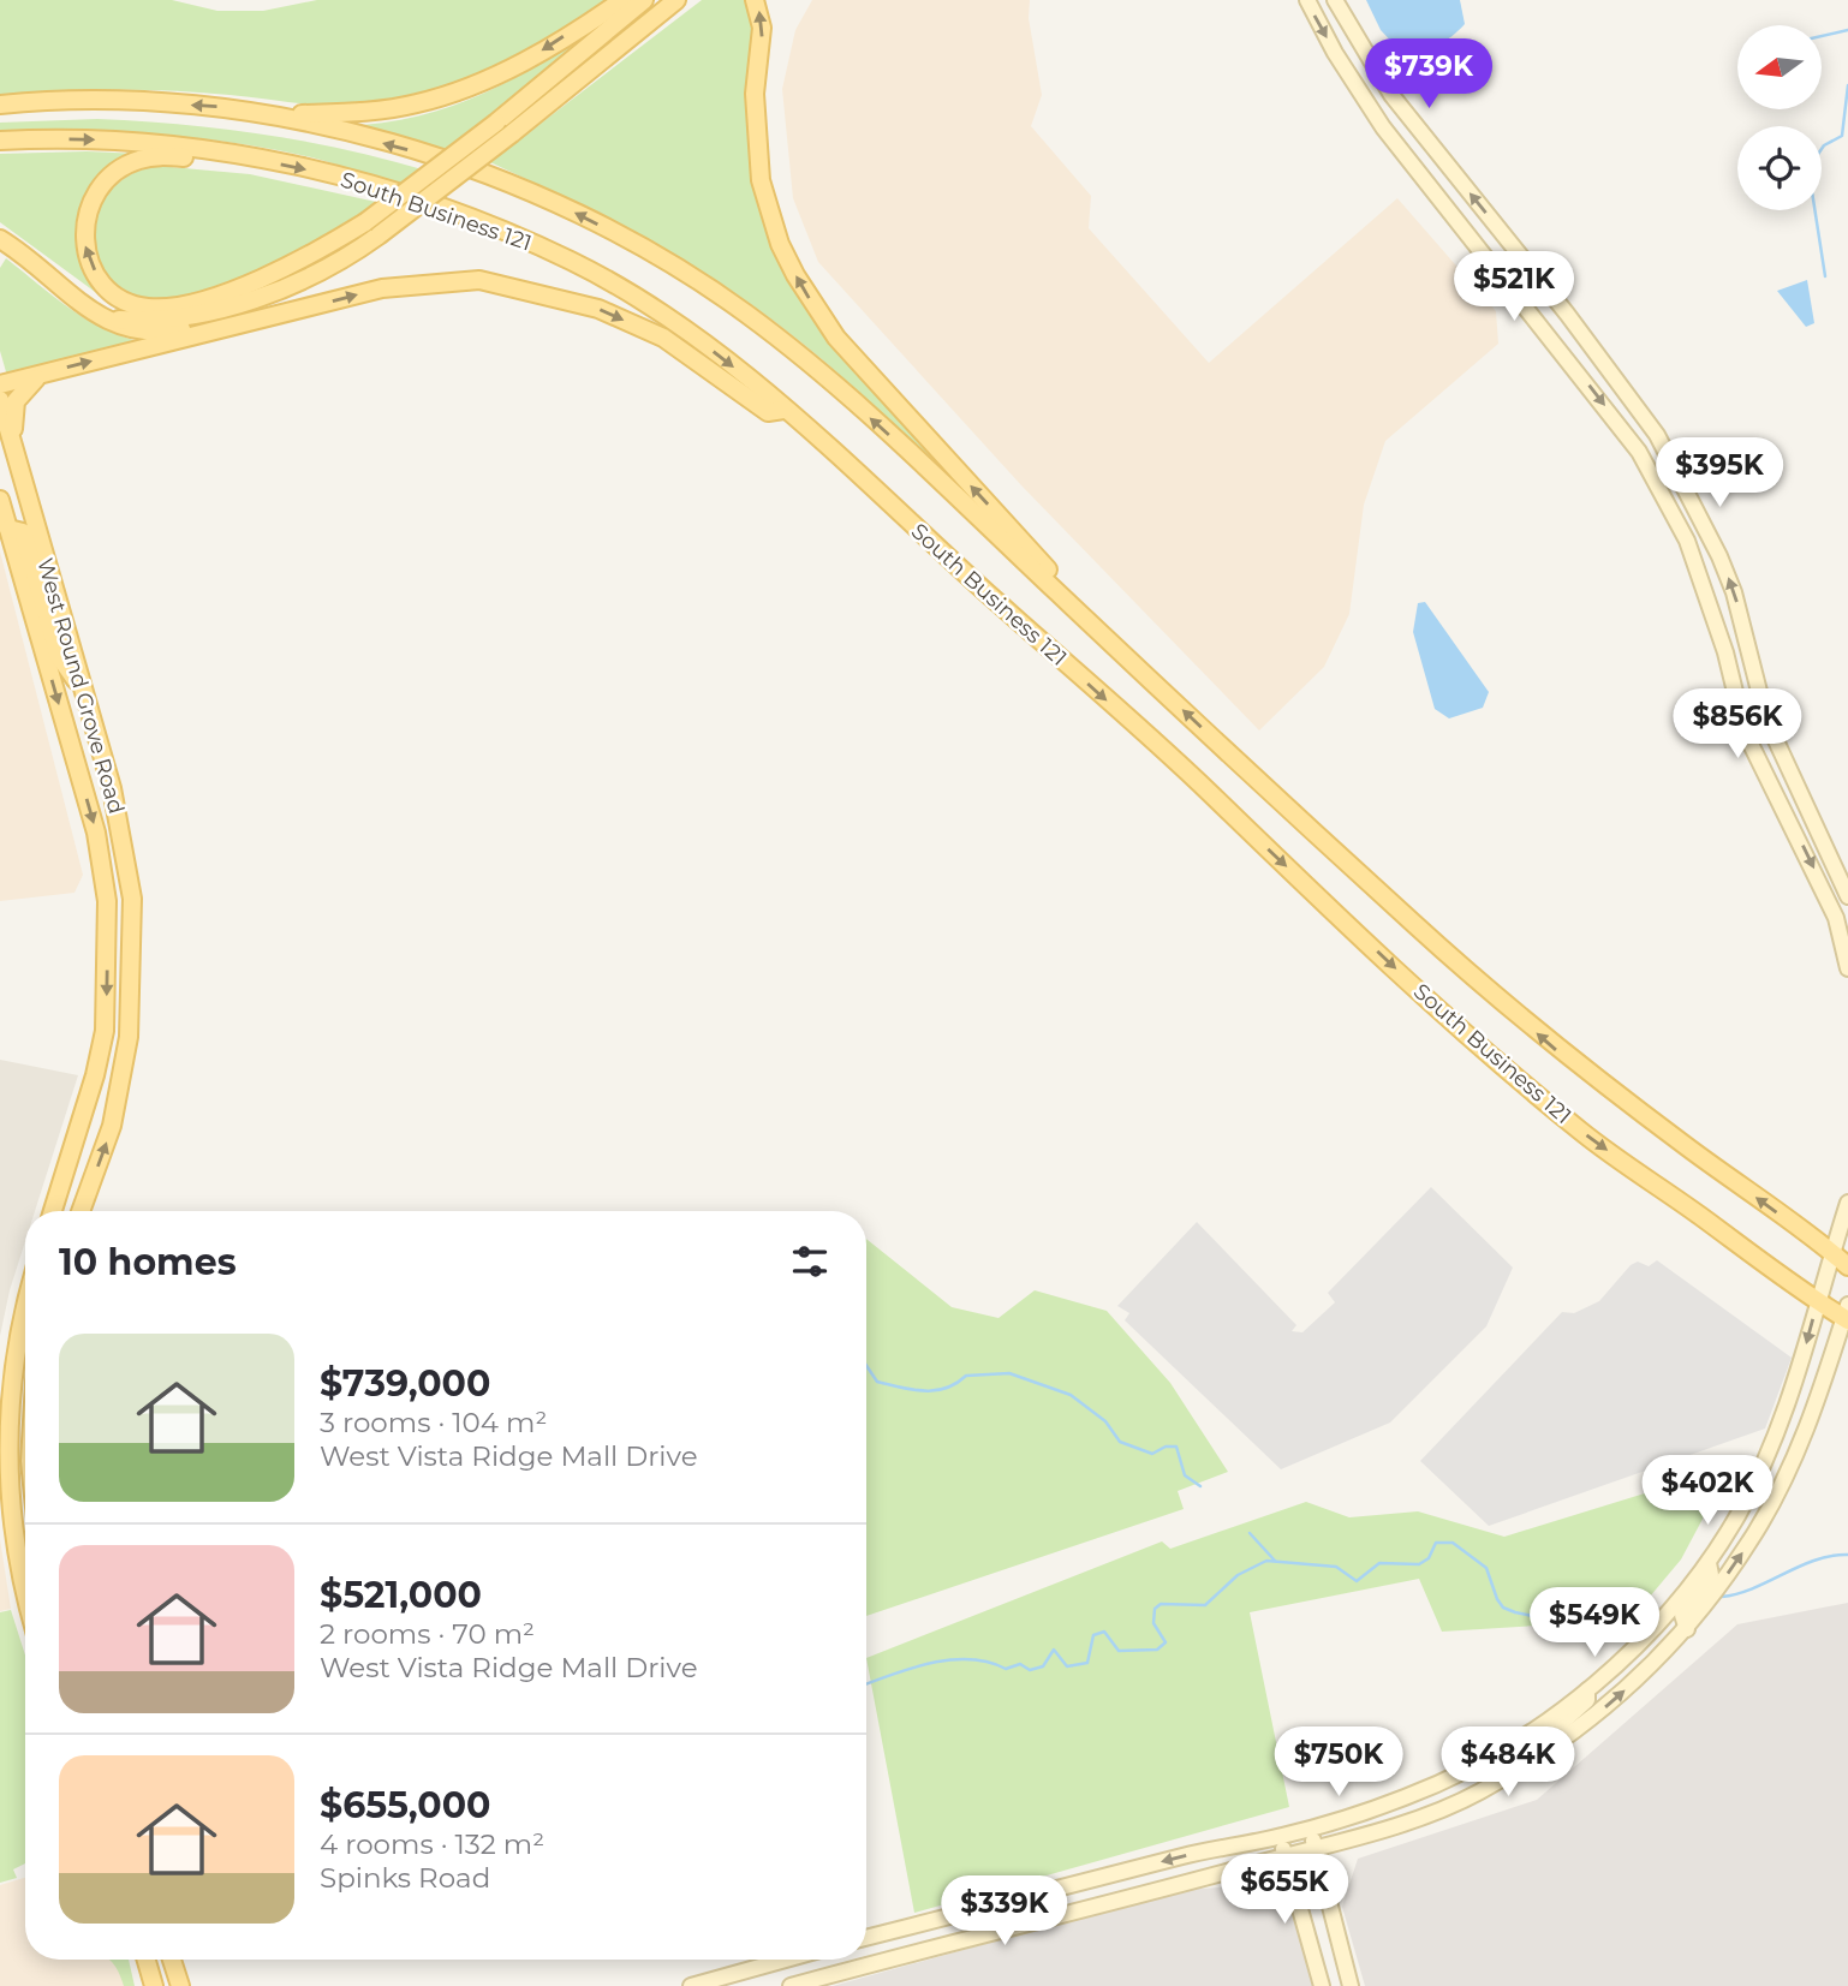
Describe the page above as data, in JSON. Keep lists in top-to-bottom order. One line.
{"streets":{"main road":["South Business 121","West Round Grove Road"]},"north":"left","page":{"price":["$739K","$521K","$395K","$856K","$402K","$549K","$750K","$484K","$655K","$339K"],"heading":"10 homes","list":[{"name":"$739,000","note":"3 rooms · 104 m² · West Vista Ridge Mall Drive"},{"name":"$521,000","note":"2 rooms · 70 m² · West Vista Ridge Mall Drive"},{"name":"$655,000","note":"4 rooms · 132 m² · Spinks Road"}]}}
